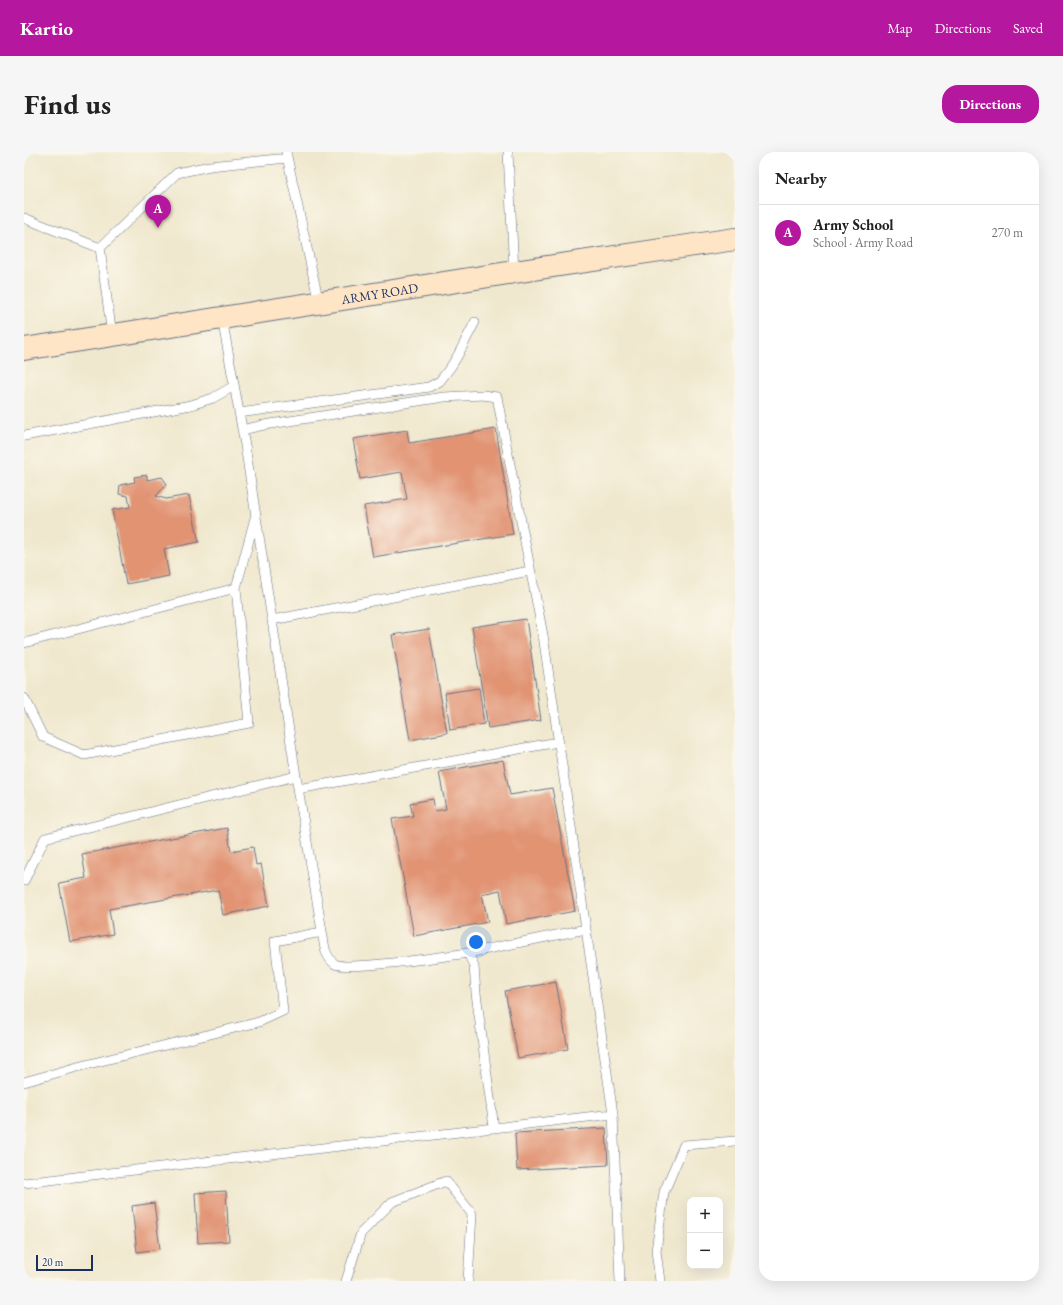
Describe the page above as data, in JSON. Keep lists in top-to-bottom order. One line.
{"streets":{"street":["ARMY ROAD"]},"scale_bar":"20 m","page":{"header":"Kartio","nav":["Map","Directions","Saved"],"buttons":"Directions","title":"Find us","heading":"Nearby","pins":"A","list":[{"mark":"A","name":"Army School","note":"School · Army Road","value":"270 m"}],"map_buttons":["+","−"],"scale":"20 m"}}
